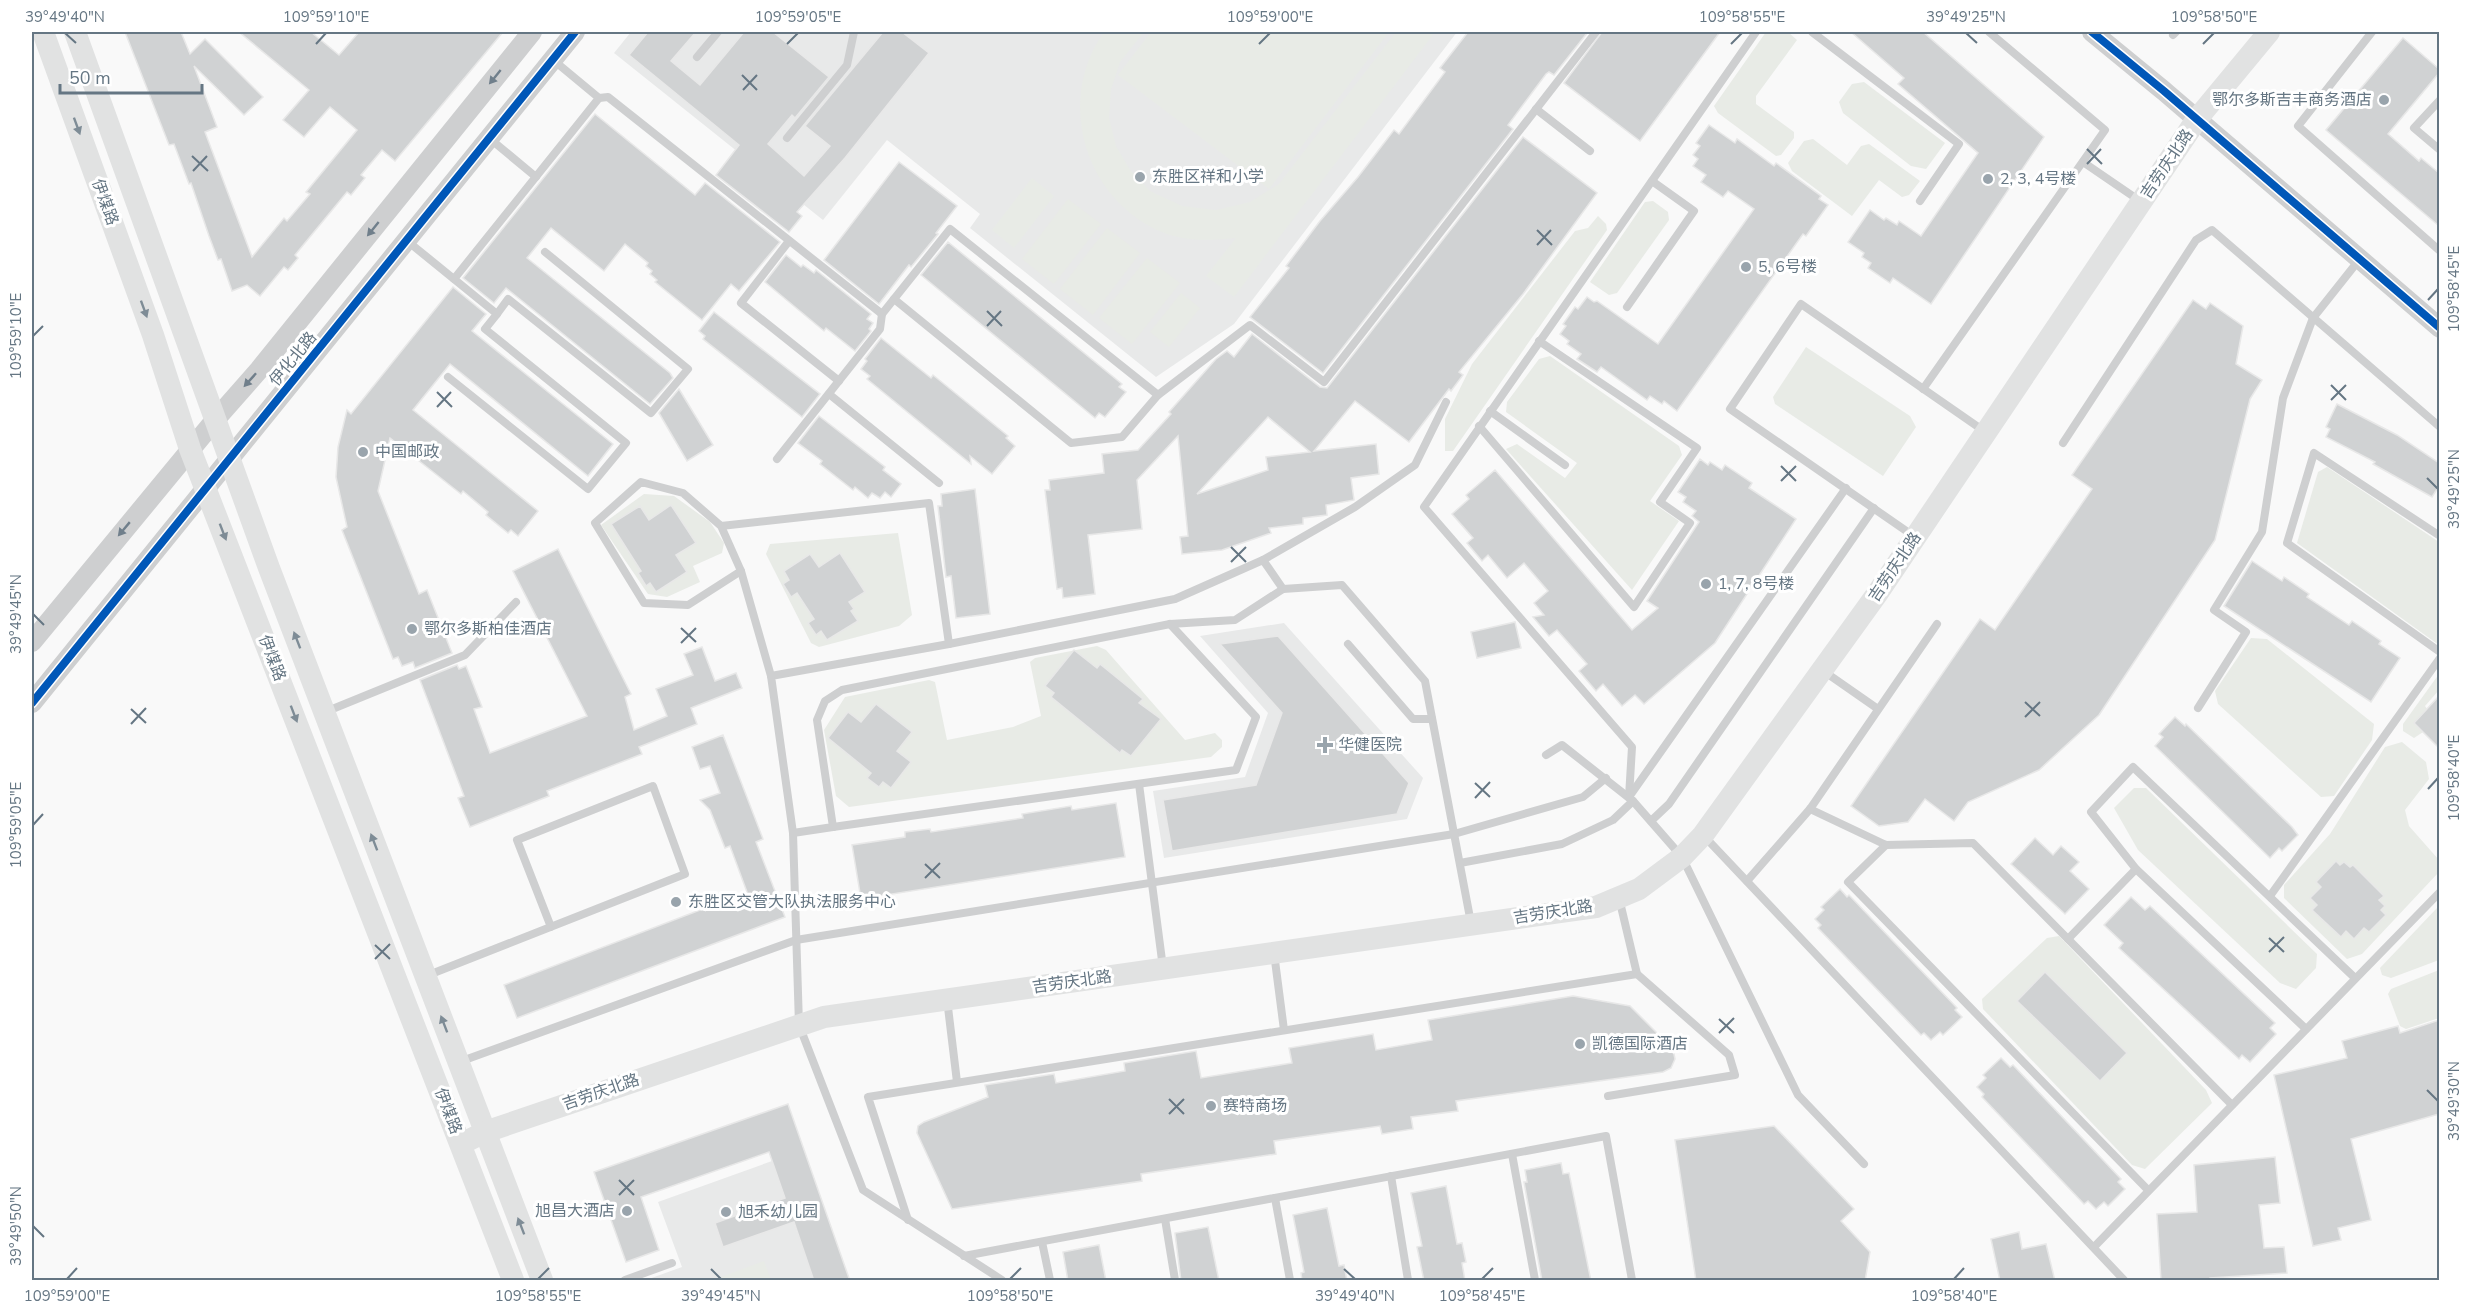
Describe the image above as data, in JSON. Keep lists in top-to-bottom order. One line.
{"streets":{"main road":["吉劳庆北路","伊煤路"],"street":["伊化北路"]},"crossings":[["吉劳庆北路","伊煤路"],["伊煤路","伊化北路"]],"places":{"other":["鄂尔多斯吉丰商务酒店","东胜区祥和小学","2, 3, 4号楼","5, 6号楼","中国邮政","1, 7, 8号楼","鄂尔多斯柏佳酒店","东胜区交管大队执法服务中心","凯德国际酒店","赛特商场","旭昌大酒店","旭禾幼儿园"],"health":["华健医院"]},"scale_bar":"50 m","coordinates":["39°49'40\"N","109°59'10\"E","109°59'05\"E","109°59'00\"E","109°58'55\"E","39°49'25\"N","109°58'50\"E","109°58'45\"E","39°49'45\"N","109°58'40\"E","39°49'30\"N","39°49'50\"N"]}
